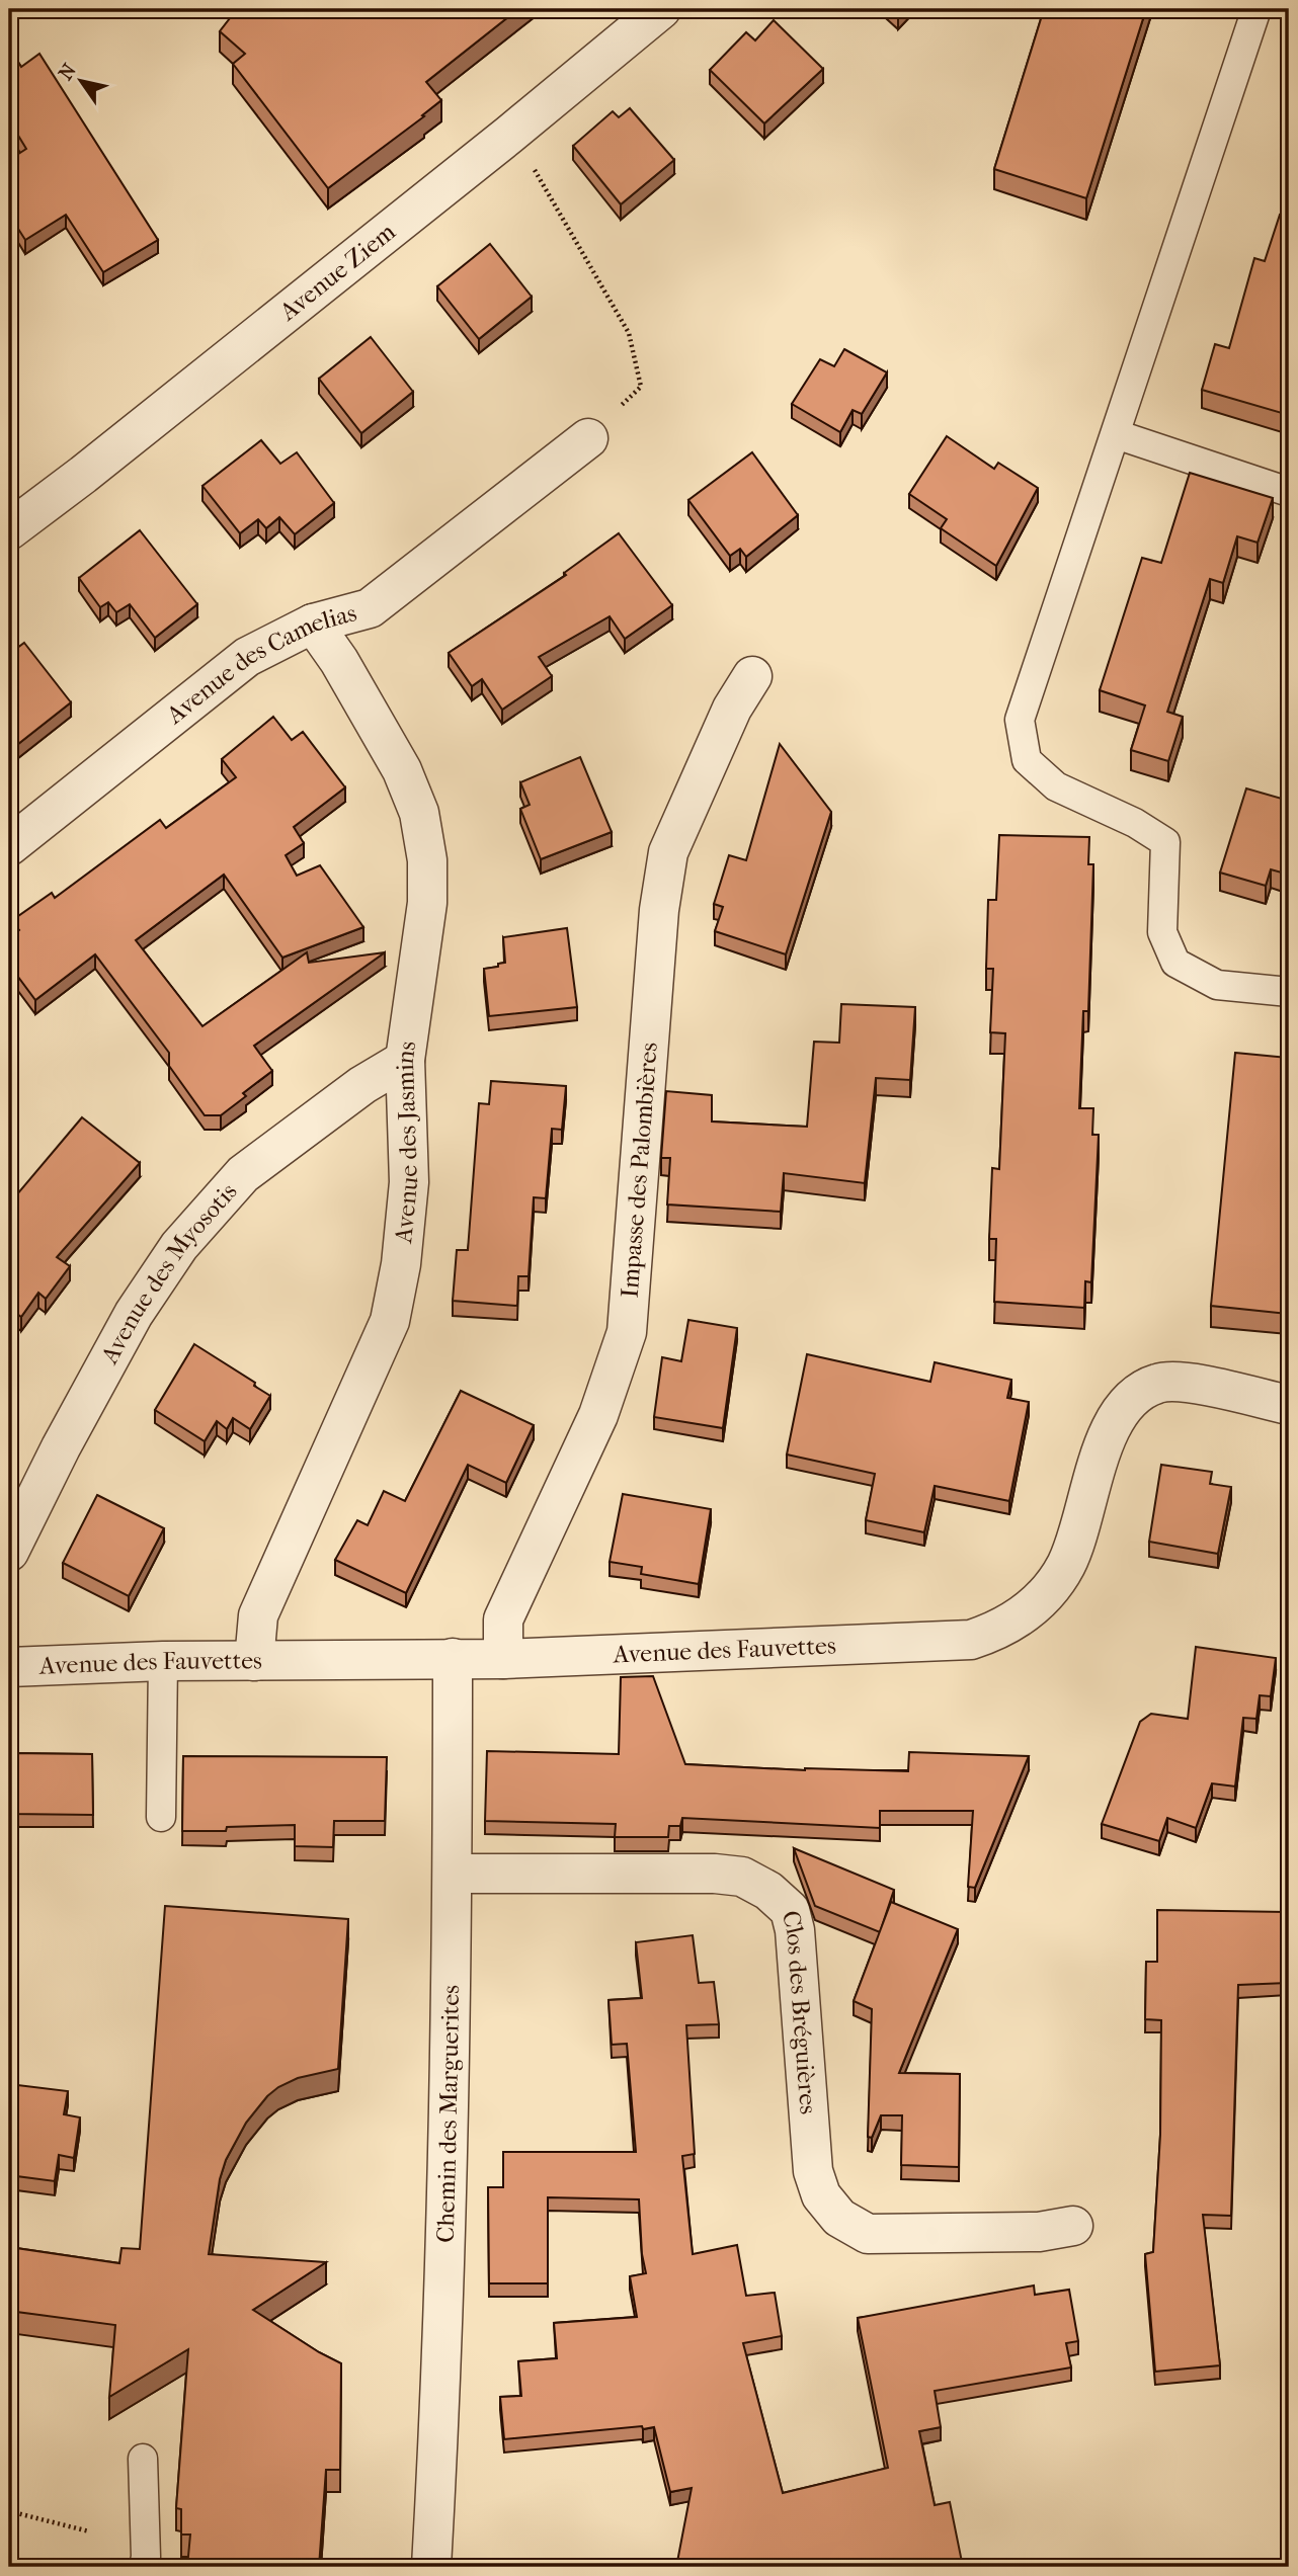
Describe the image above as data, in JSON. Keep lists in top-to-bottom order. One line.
{"streets":{"street":["Avenue Ziem","Avenue des Camelias","Avenue des Jasmins","Impasse des Palombières","Avenue des Myosotis","Avenue des Fauvettes","Clos des Bréguières","Chemin des Marguerites"]},"crossings":[["Avenue des Camelias","Avenue des Jasmins"],["Avenue des Jasmins","Avenue des Myosotis"],["Avenue des Jasmins","Avenue des Fauvettes"],["Impasse des Palombières","Avenue des Fauvettes"],["Avenue des Fauvettes","Chemin des Marguerites"],["Clos des Bréguières","Chemin des Marguerites"]],"north":"top left"}
